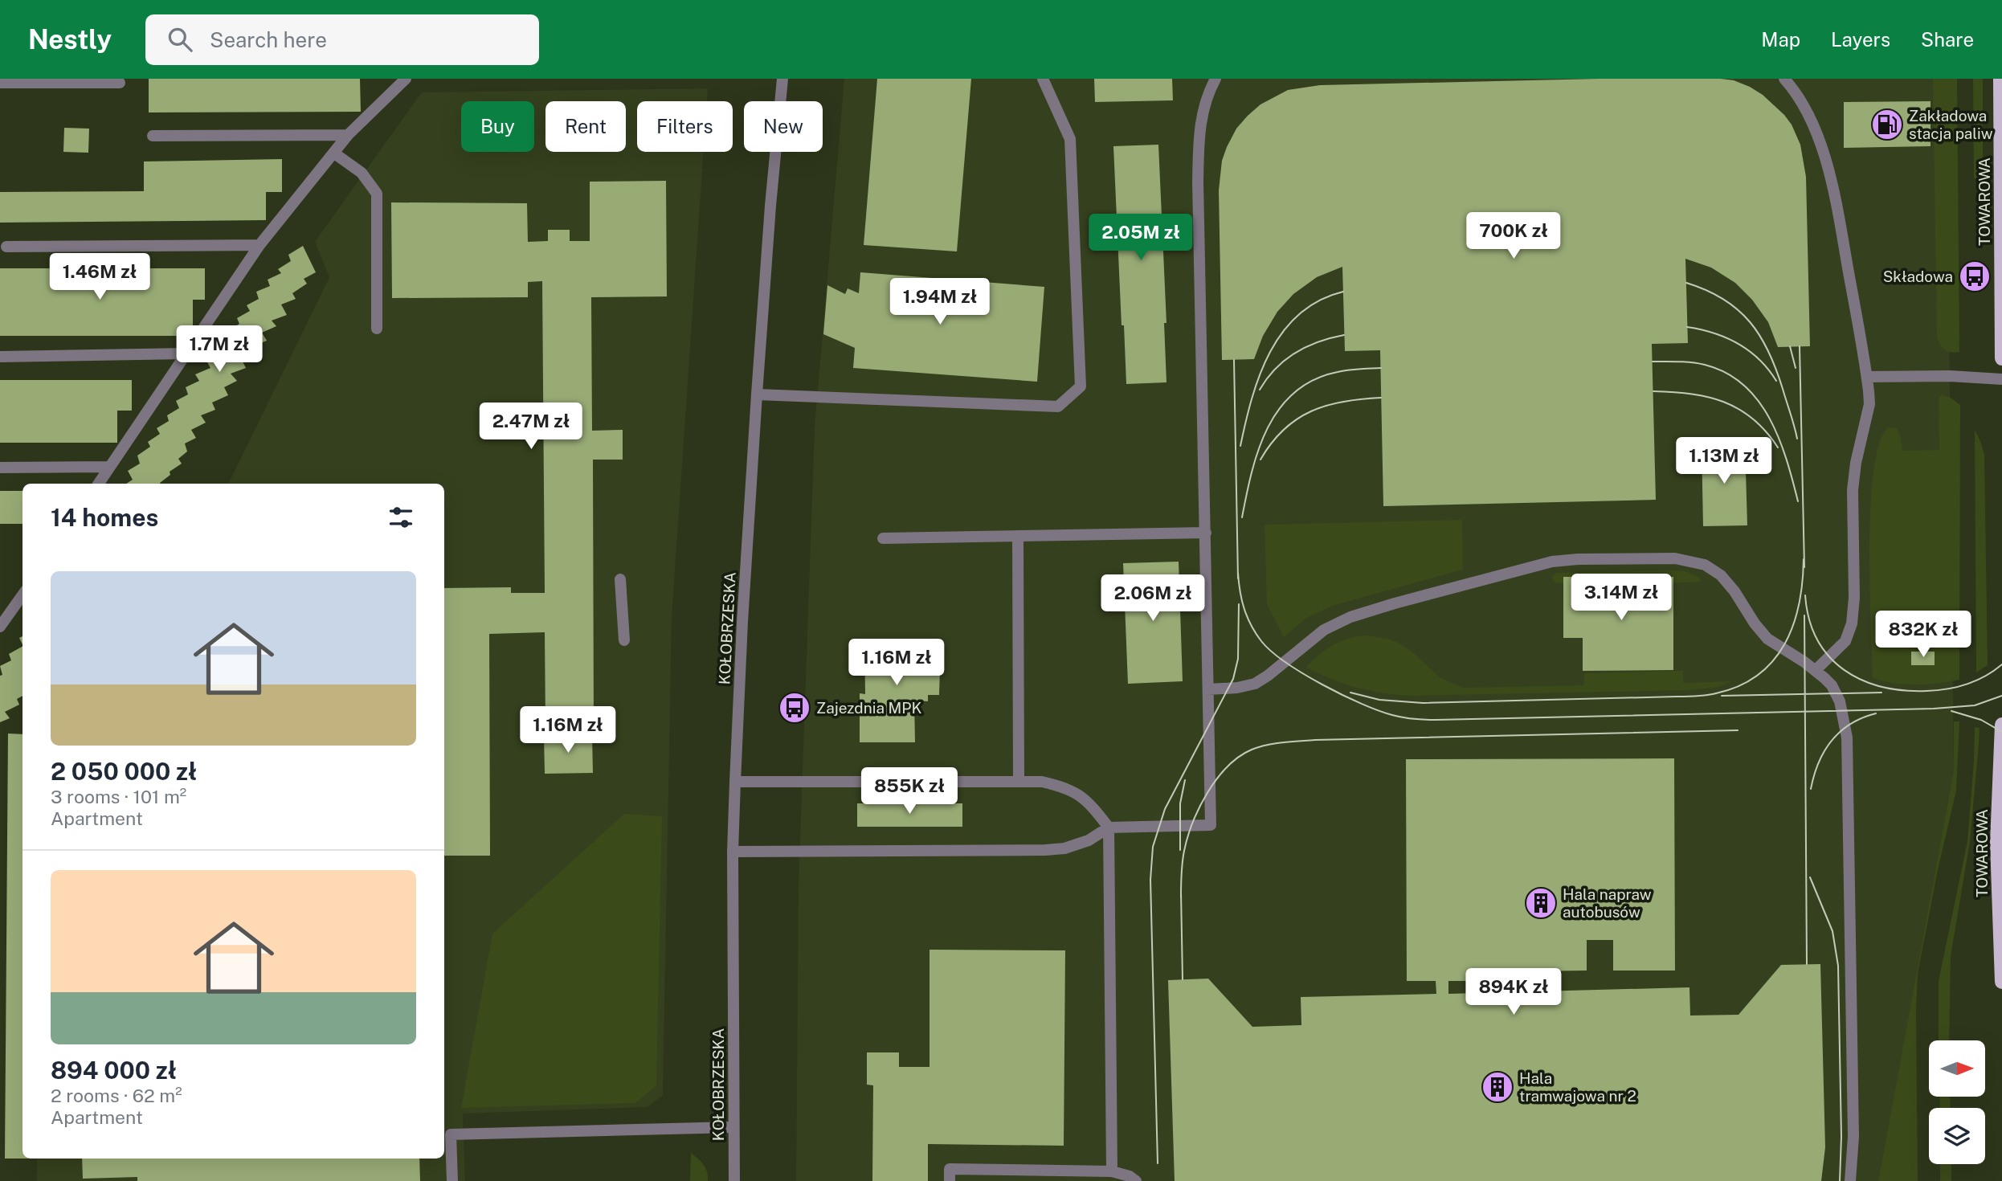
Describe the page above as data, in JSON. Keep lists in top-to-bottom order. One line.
{"streets":{"main road":["TOWAROWA"],"street":["KOŁOBRZESKA"]},"places":{"fuel station":["Zakładowa stacja paliw"],"bus stop":["Składowa","Zajezdnia MPK"],"building":["Hala napraw autobusów","Hala tramwajowa nr 2"]},"north":"right","page":{"header":"Nestly","search":"Search here","nav":["Map","Layers","Share"],"chip":["Buy","Rent","Filters","New"],"price":["700K zł","2.05M zł","1.46M zł","1.94M zł","1.7M zł","2.47M zł","1.13M zł","3.14M zł","2.06M zł","832K zł","1.16M zł","1.16M zł","855K zł","894K zł"],"heading":"14 homes","list":[{"name":"2 050 000 zł","note":"3 rooms · 101 m² · Apartment"},{"name":"894 000 zł","note":"2 rooms · 62 m² · Apartment"}]}}
